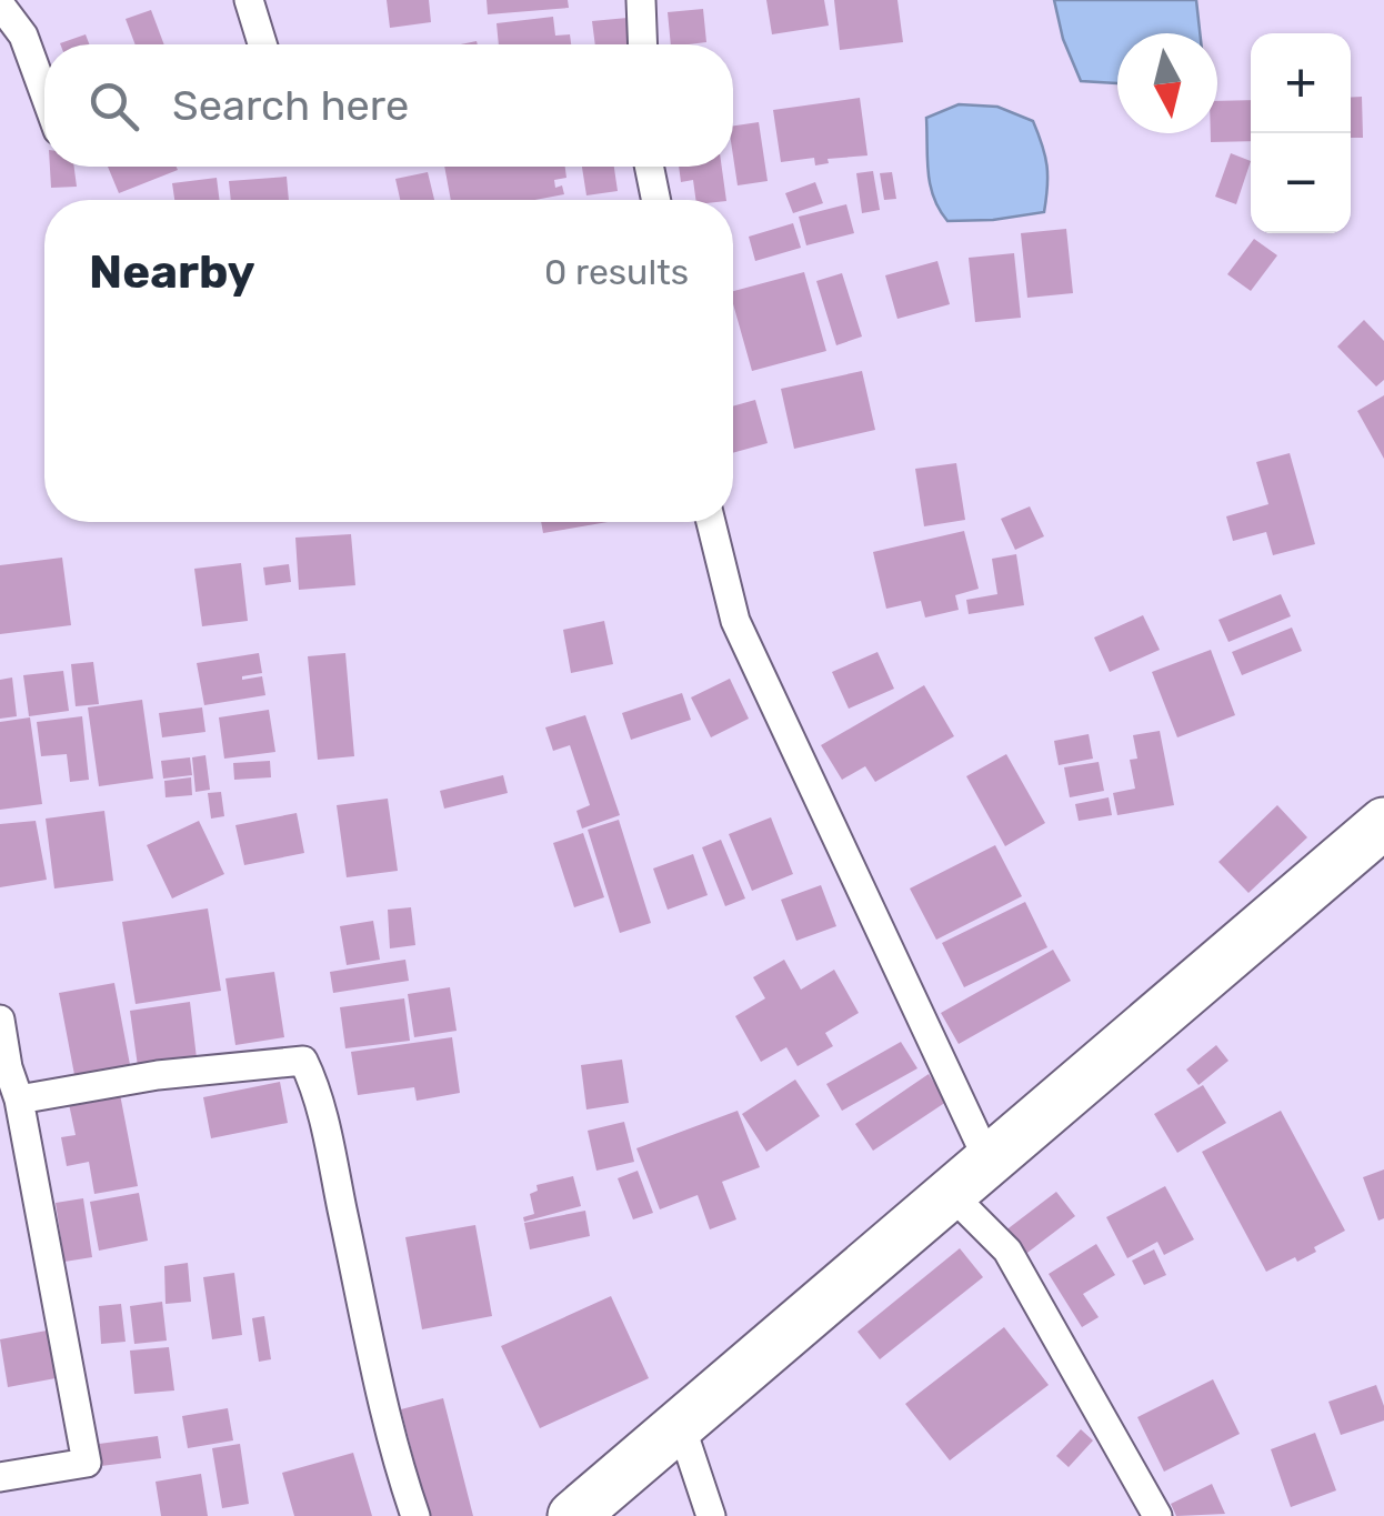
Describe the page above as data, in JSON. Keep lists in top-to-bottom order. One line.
{"north":"bottom","page":{"map_buttons":["+","−"],"search":"Search here","heading":["Nearby","0 results"]}}
